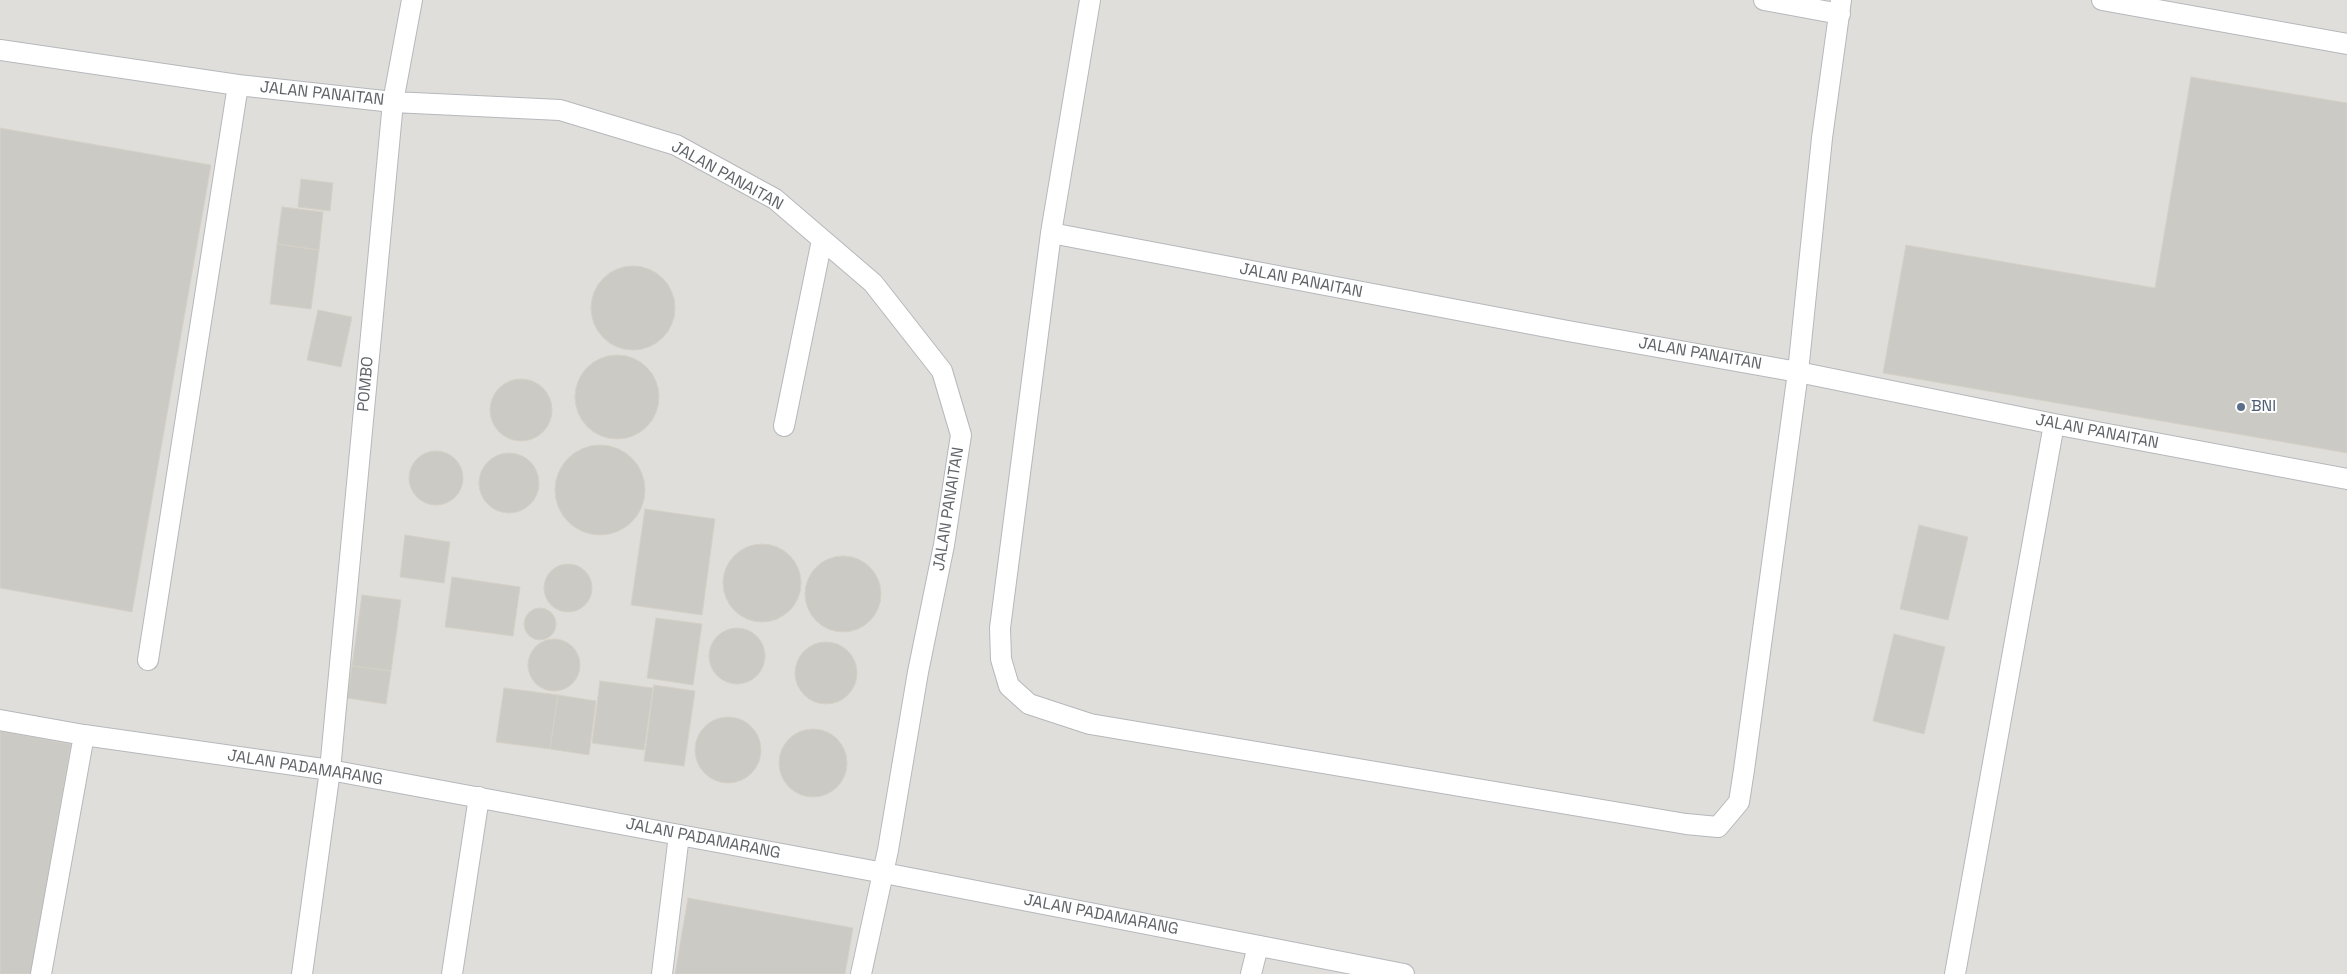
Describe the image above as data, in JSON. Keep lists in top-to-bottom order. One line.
{"streets":{"lane":["JALAN PANAITAN","POMBO","JALAN PADAMARANG"]},"crossings":[["JALAN PANAITAN","POMBO"],["JALAN PANAITAN","JALAN PADAMARANG"],["POMBO","JALAN PADAMARANG"]],"places":["BNI"]}
